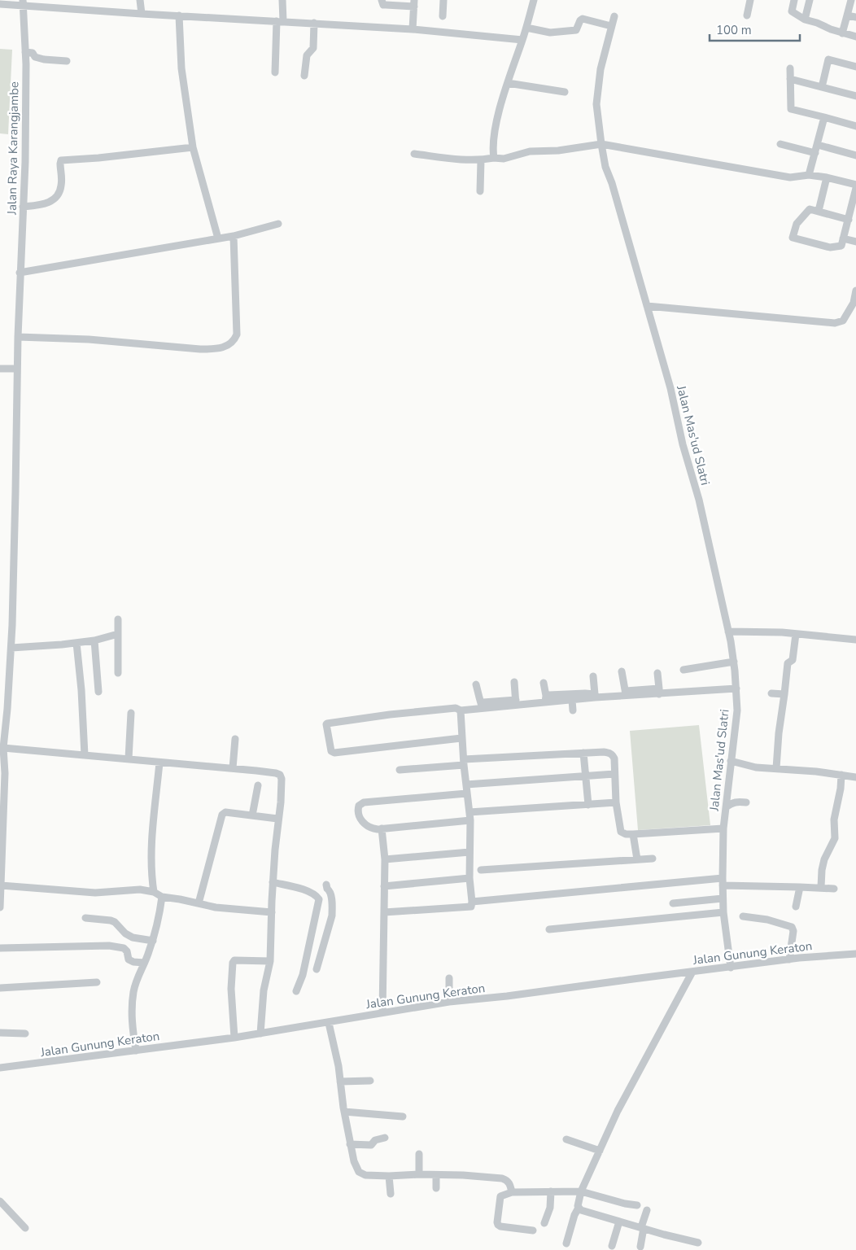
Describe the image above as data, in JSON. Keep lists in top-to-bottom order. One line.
{"streets":{"street":["Jalan Raya Karangjambe","Jalan Mas'ud Slatri","Jalan Gunung Keraton"]},"crossings":[["Jalan Mas'ud Slatri","Jalan Gunung Keraton"]],"scale_bar":"100 m"}
